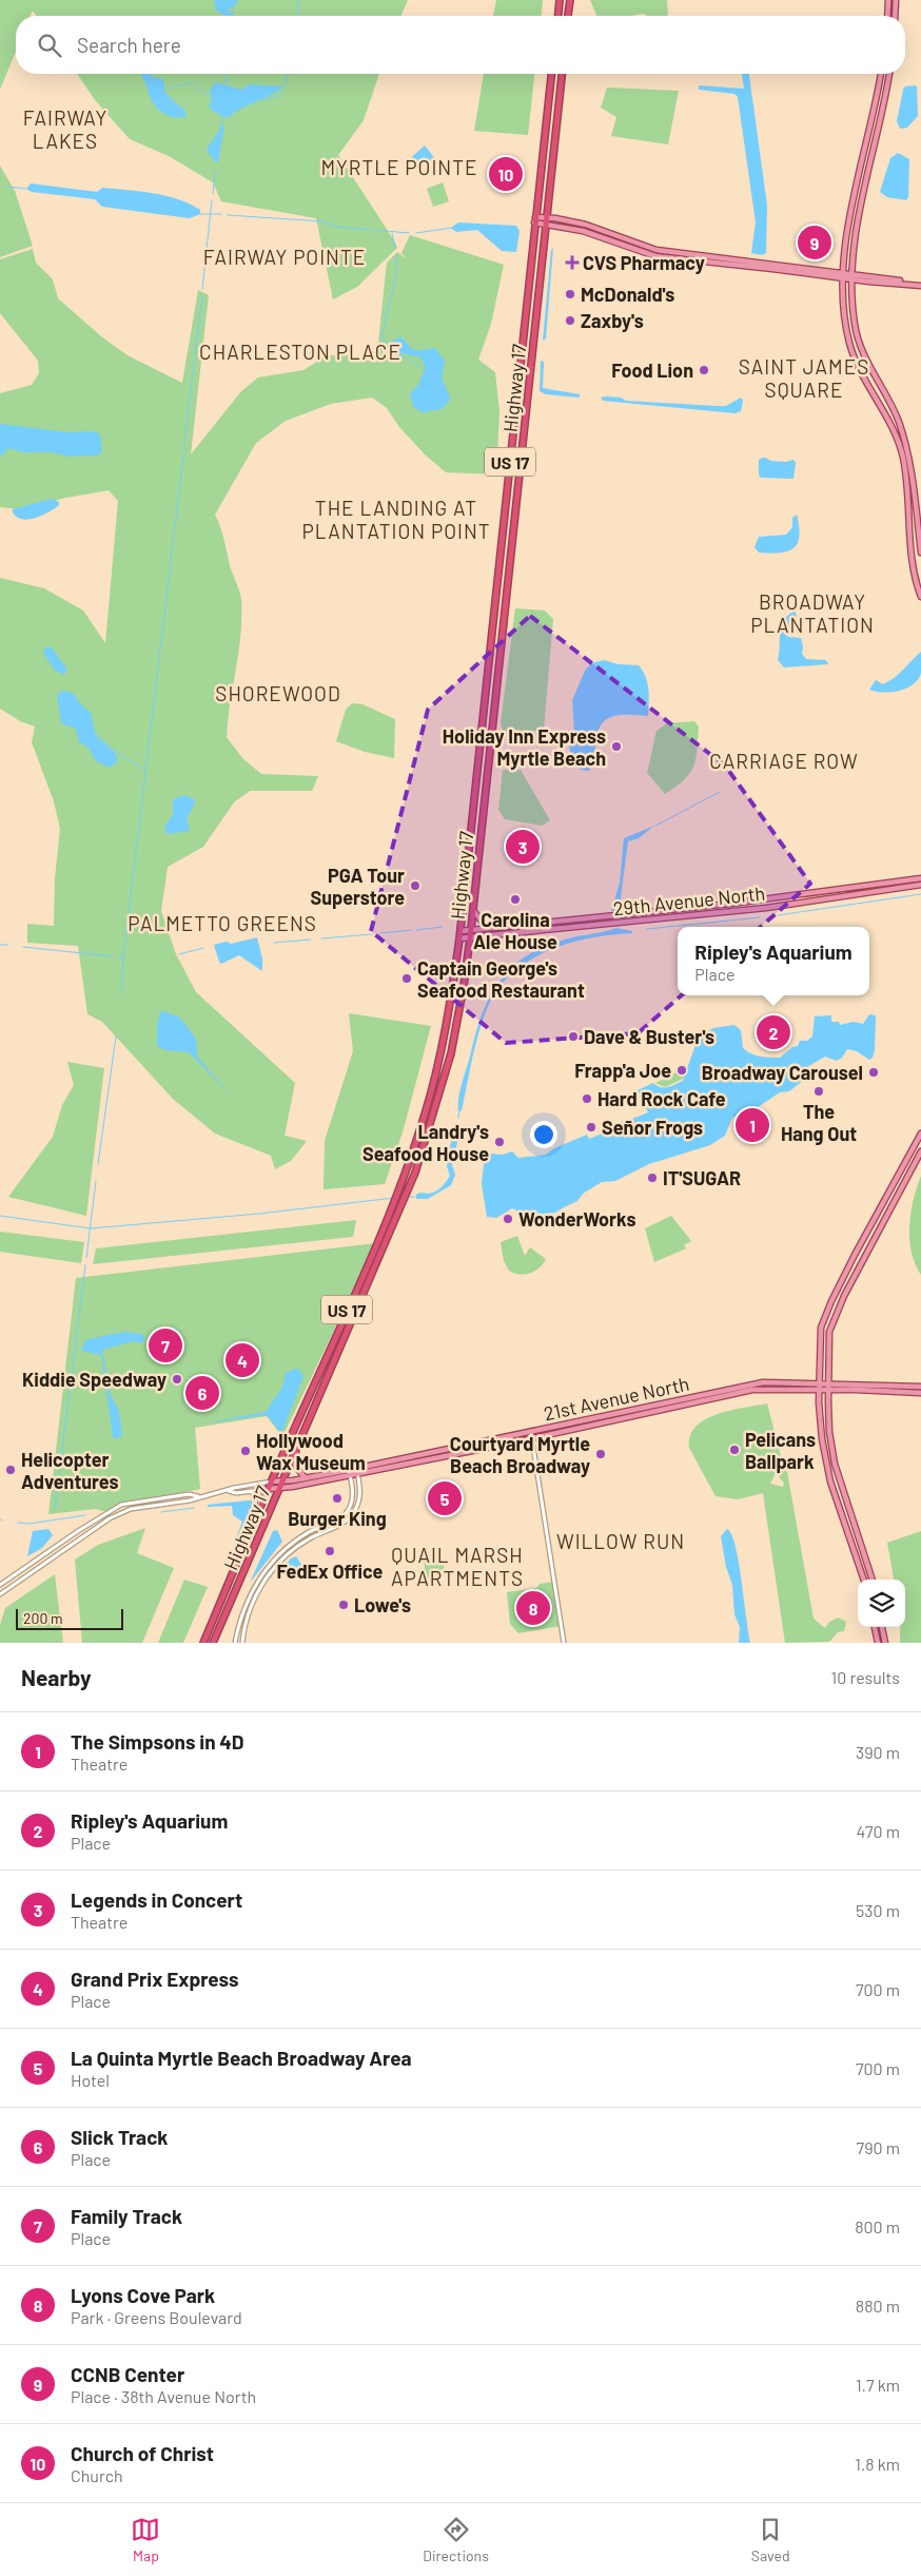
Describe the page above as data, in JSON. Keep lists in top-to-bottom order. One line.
{"streets":{"highway":["Highway 17","US 17"],"main road":["29th Avenue North","21st Avenue North"]},"crossings":[["Highway 17","29th Avenue North"],["Highway 17","21st Avenue North"]],"districts":["FAIRWAY LAKES","MYRTLE POINTE","FAIRWAY POINTE","CHARLESTON PLACE","SAINT JAMES SQUARE","THE LANDING AT PLANTATION POINT","BROADWAY PLANTATION","SHOREWOOD","CARRIAGE ROW","PALMETTO GREENS","WILLOW RUN","QUAIL MARSH APARTMENTS"],"places":{"health":["CVS Pharmacy"],"other":["McDonald's","Zaxby's","Food Lion","Holiday Inn Express Myrtle Beach","PGA Tour Superstore","Carolina Ale House","Captain George's Seafood Restaurant","Dave & Buster's","Frapp'a Joe","Broadway Carousel","The Hang Out","Hard Rock Cafe","Señor Frogs","Landry's Seafood House","IT'SUGAR","WonderWorks","Kiddie Speedway","Pelicans Ballpark","Hollywood Wax Museum","Courtyard Myrtle Beach Broadway","Helicopter Adventures","Burger King","FedEx Office","Lowe's"]},"scale_bar":"200 m","page":{"search":"Search here","pins":["10","9","3","2","1","7","4","6","5","8"],"popup":["Ripley's Aquarium","Place"],"scale":"200 m","heading":["Nearby","10 results"],"list":[{"mark":"1","name":"The Simpsons in 4D","note":"Theatre","value":"390 m"},{"mark":"2","name":"Ripley's Aquarium","note":"Place","value":"470 m"},{"mark":"3","name":"Legends in Concert","note":"Theatre","value":"530 m"},{"mark":"4","name":"Grand Prix Express","note":"Place","value":"700 m"},{"mark":"5","name":"La Quinta Myrtle Beach Broadway Area","note":"Hotel","value":"700 m"},{"mark":"6","name":"Slick Track","note":"Place","value":"790 m"},{"mark":"7","name":"Family Track","note":"Place","value":"800 m"},{"mark":"8","name":"Lyons Cove Park","note":"Park · Greens Boulevard","value":"880 m"},{"mark":"9","name":"CCNB Center","note":"Place · 38th Avenue North","value":"1.7 km"},{"mark":"10","name":"Church of Christ","note":"Church","value":"1.8 km"}],"nav":["Map","Directions","Saved"]}}
